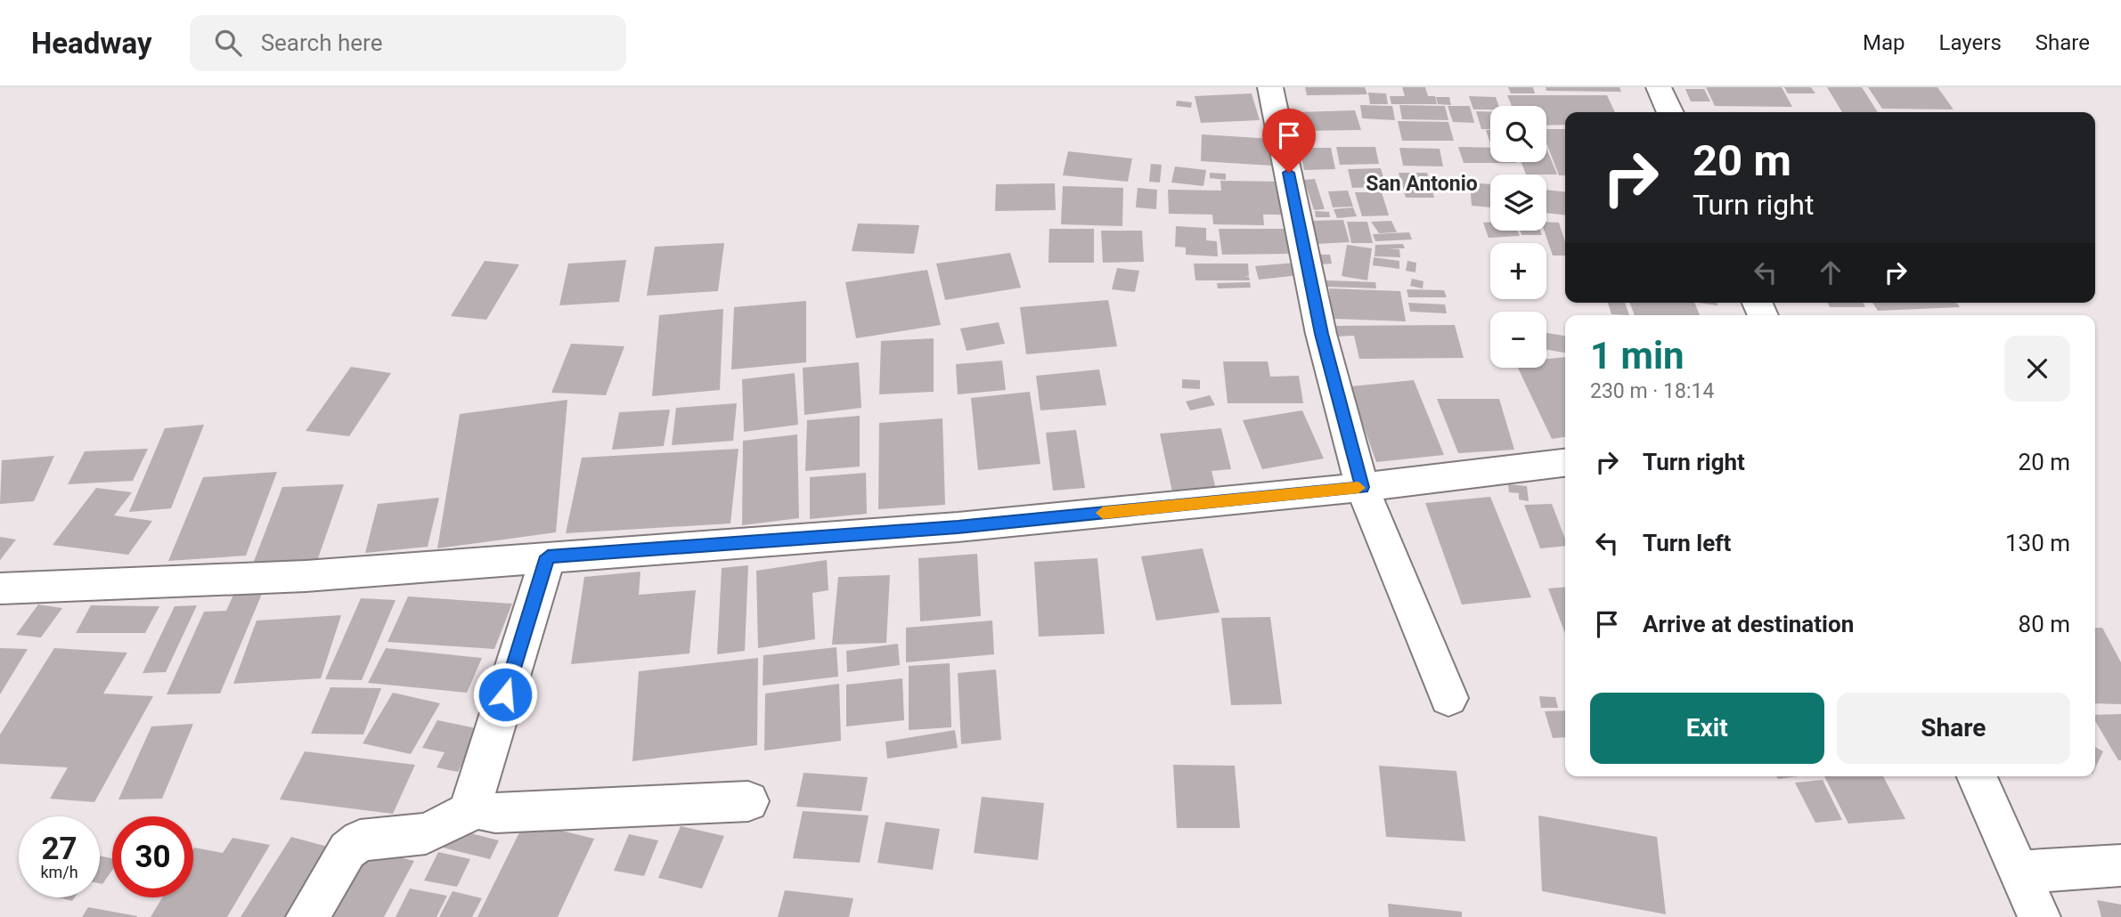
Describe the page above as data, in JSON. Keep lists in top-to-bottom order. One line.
{"districts":["San Antonio"],"page":{"header":"Headway","search":"Search here","nav":["Map","Layers","Share"],"map_buttons":["+","−"],"turn":["20 m","Turn right"],"heading":["1 min","230 m · 18:14"],"list":[{"name":"Turn right","value":"20 m"},{"name":"Turn left","value":"130 m"},{"name":"Arrive at destination","value":"80 m"}],"buttons":["Exit","Share"],"speed":"27 km/h","limit":"30"}}
